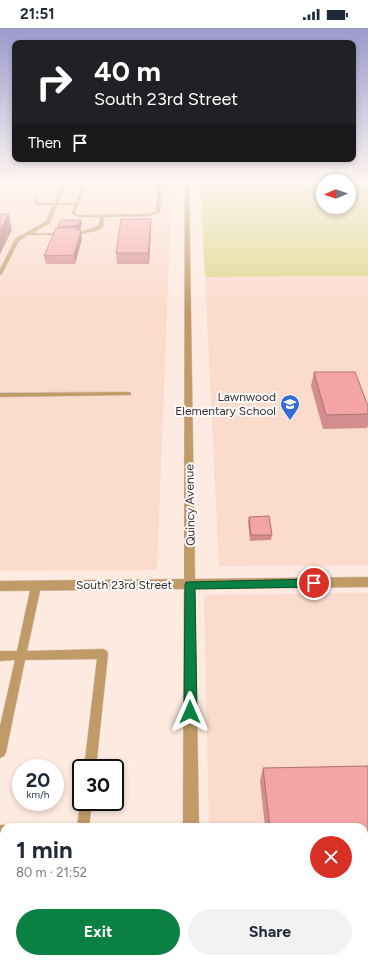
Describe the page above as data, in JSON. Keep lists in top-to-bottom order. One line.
{"streets":{"street":["Quincy Avenue","South 23rd Street"]},"crossings":[["Quincy Avenue","South 23rd Street"]],"places":{"school or university":["Lawnwood Elementary School"]},"north":"left","page":{"status":"21:51","turn":["40 m","South 23rd Street"],"then":"Then","speed":"20 km/h","limit":"30","heading":["1 min","80 m · 21:52"],"buttons":["Exit","Share"]}}
